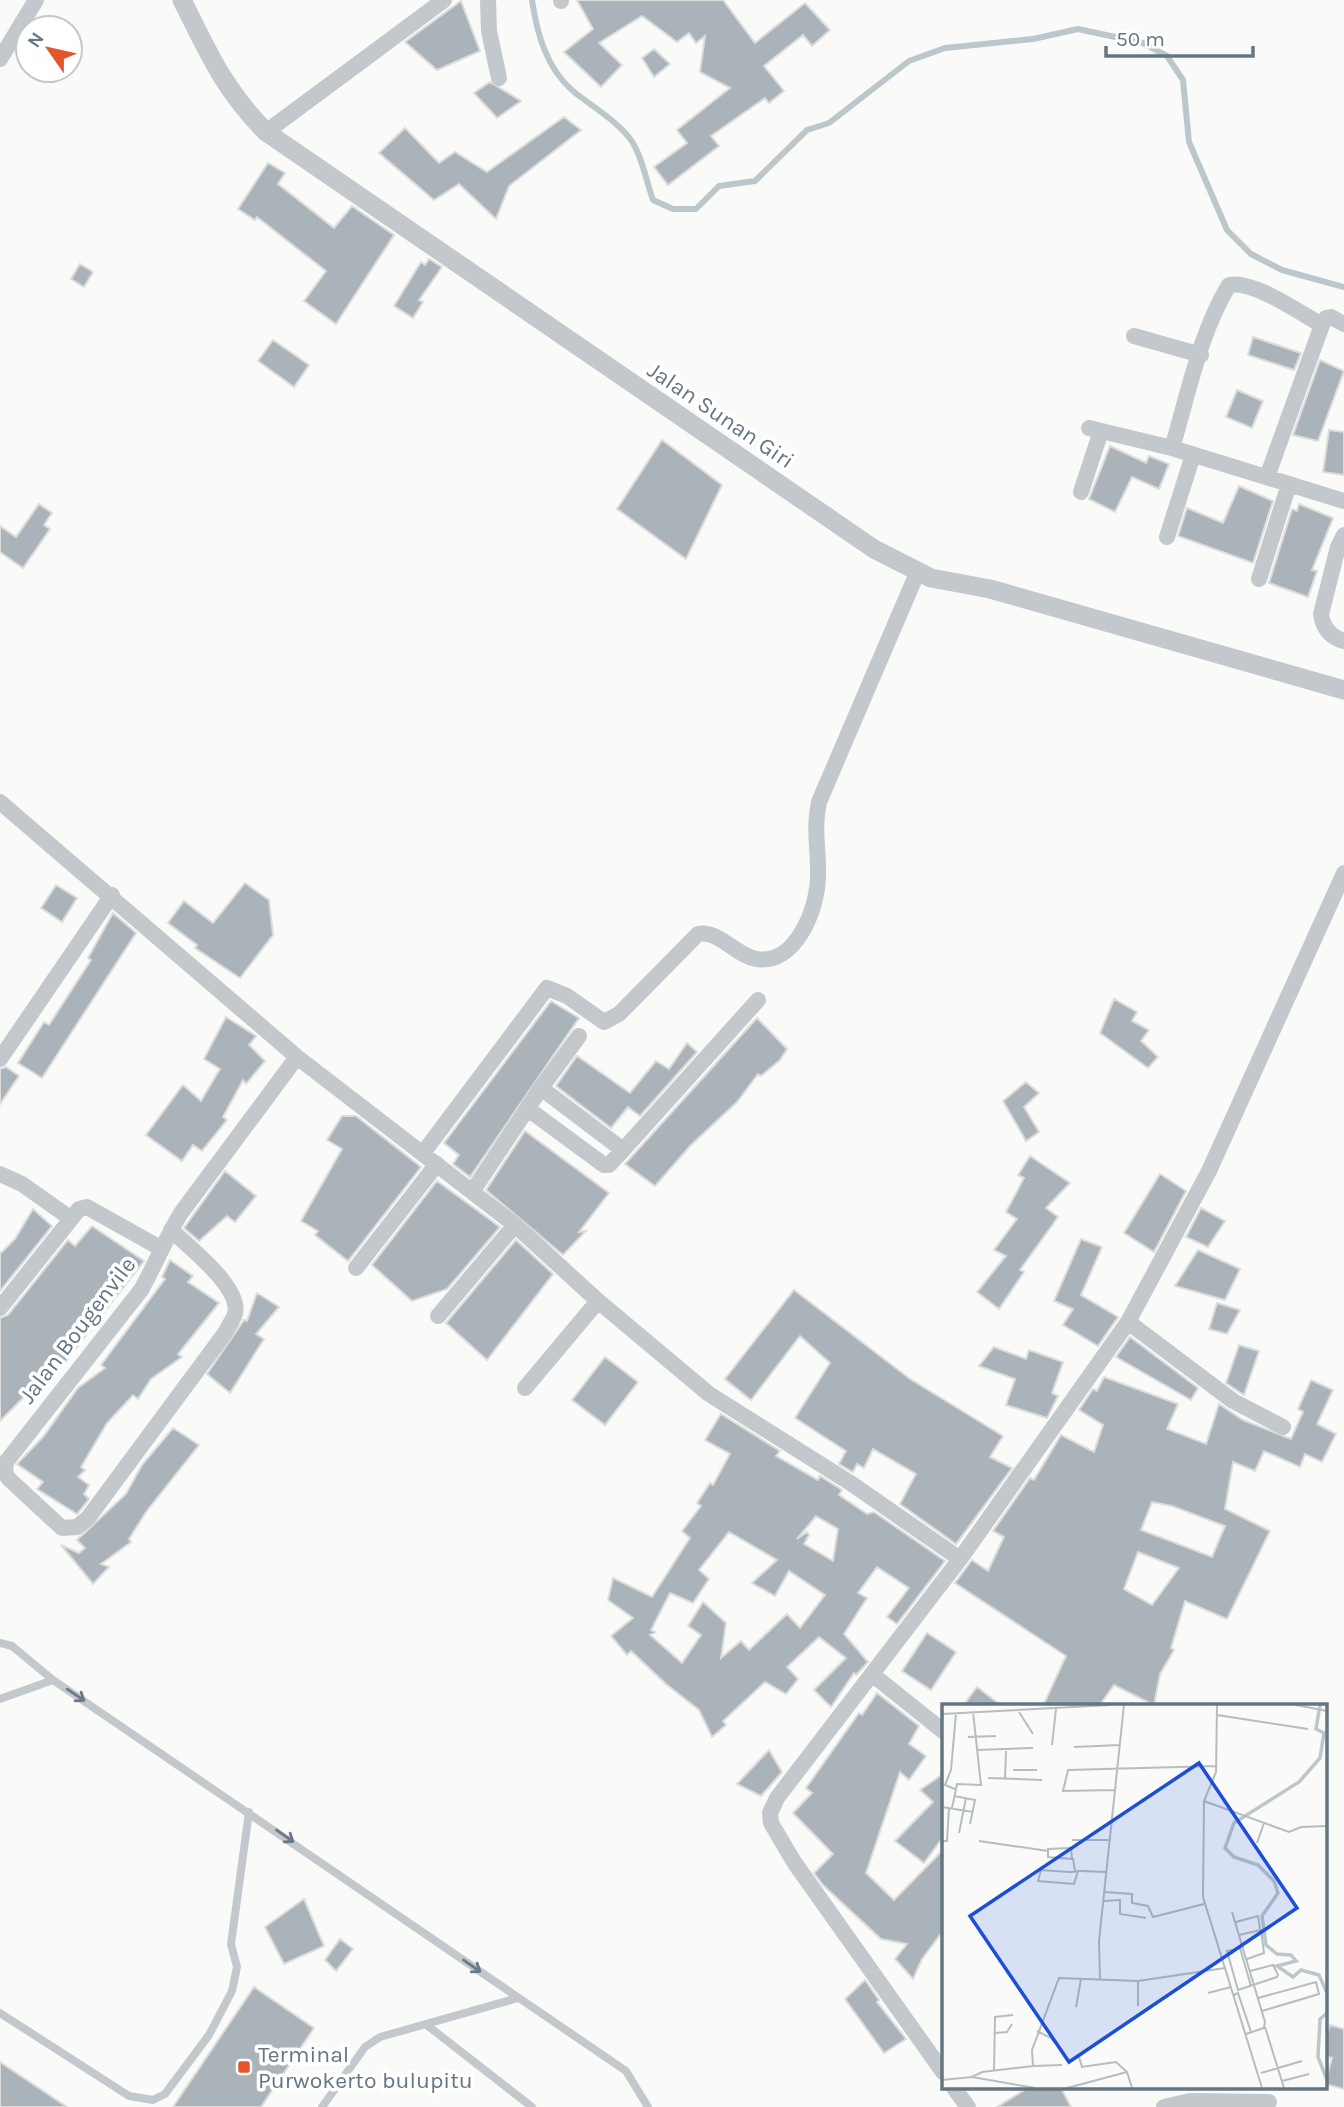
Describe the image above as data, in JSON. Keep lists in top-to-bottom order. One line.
{"streets":{"street":["Jalan Sunan Giri","Jalan Bougenvile"]},"places":{"transit":["Terminal Purwokerto bulupitu"]},"scale_bar":"50 m","north":"top left"}
